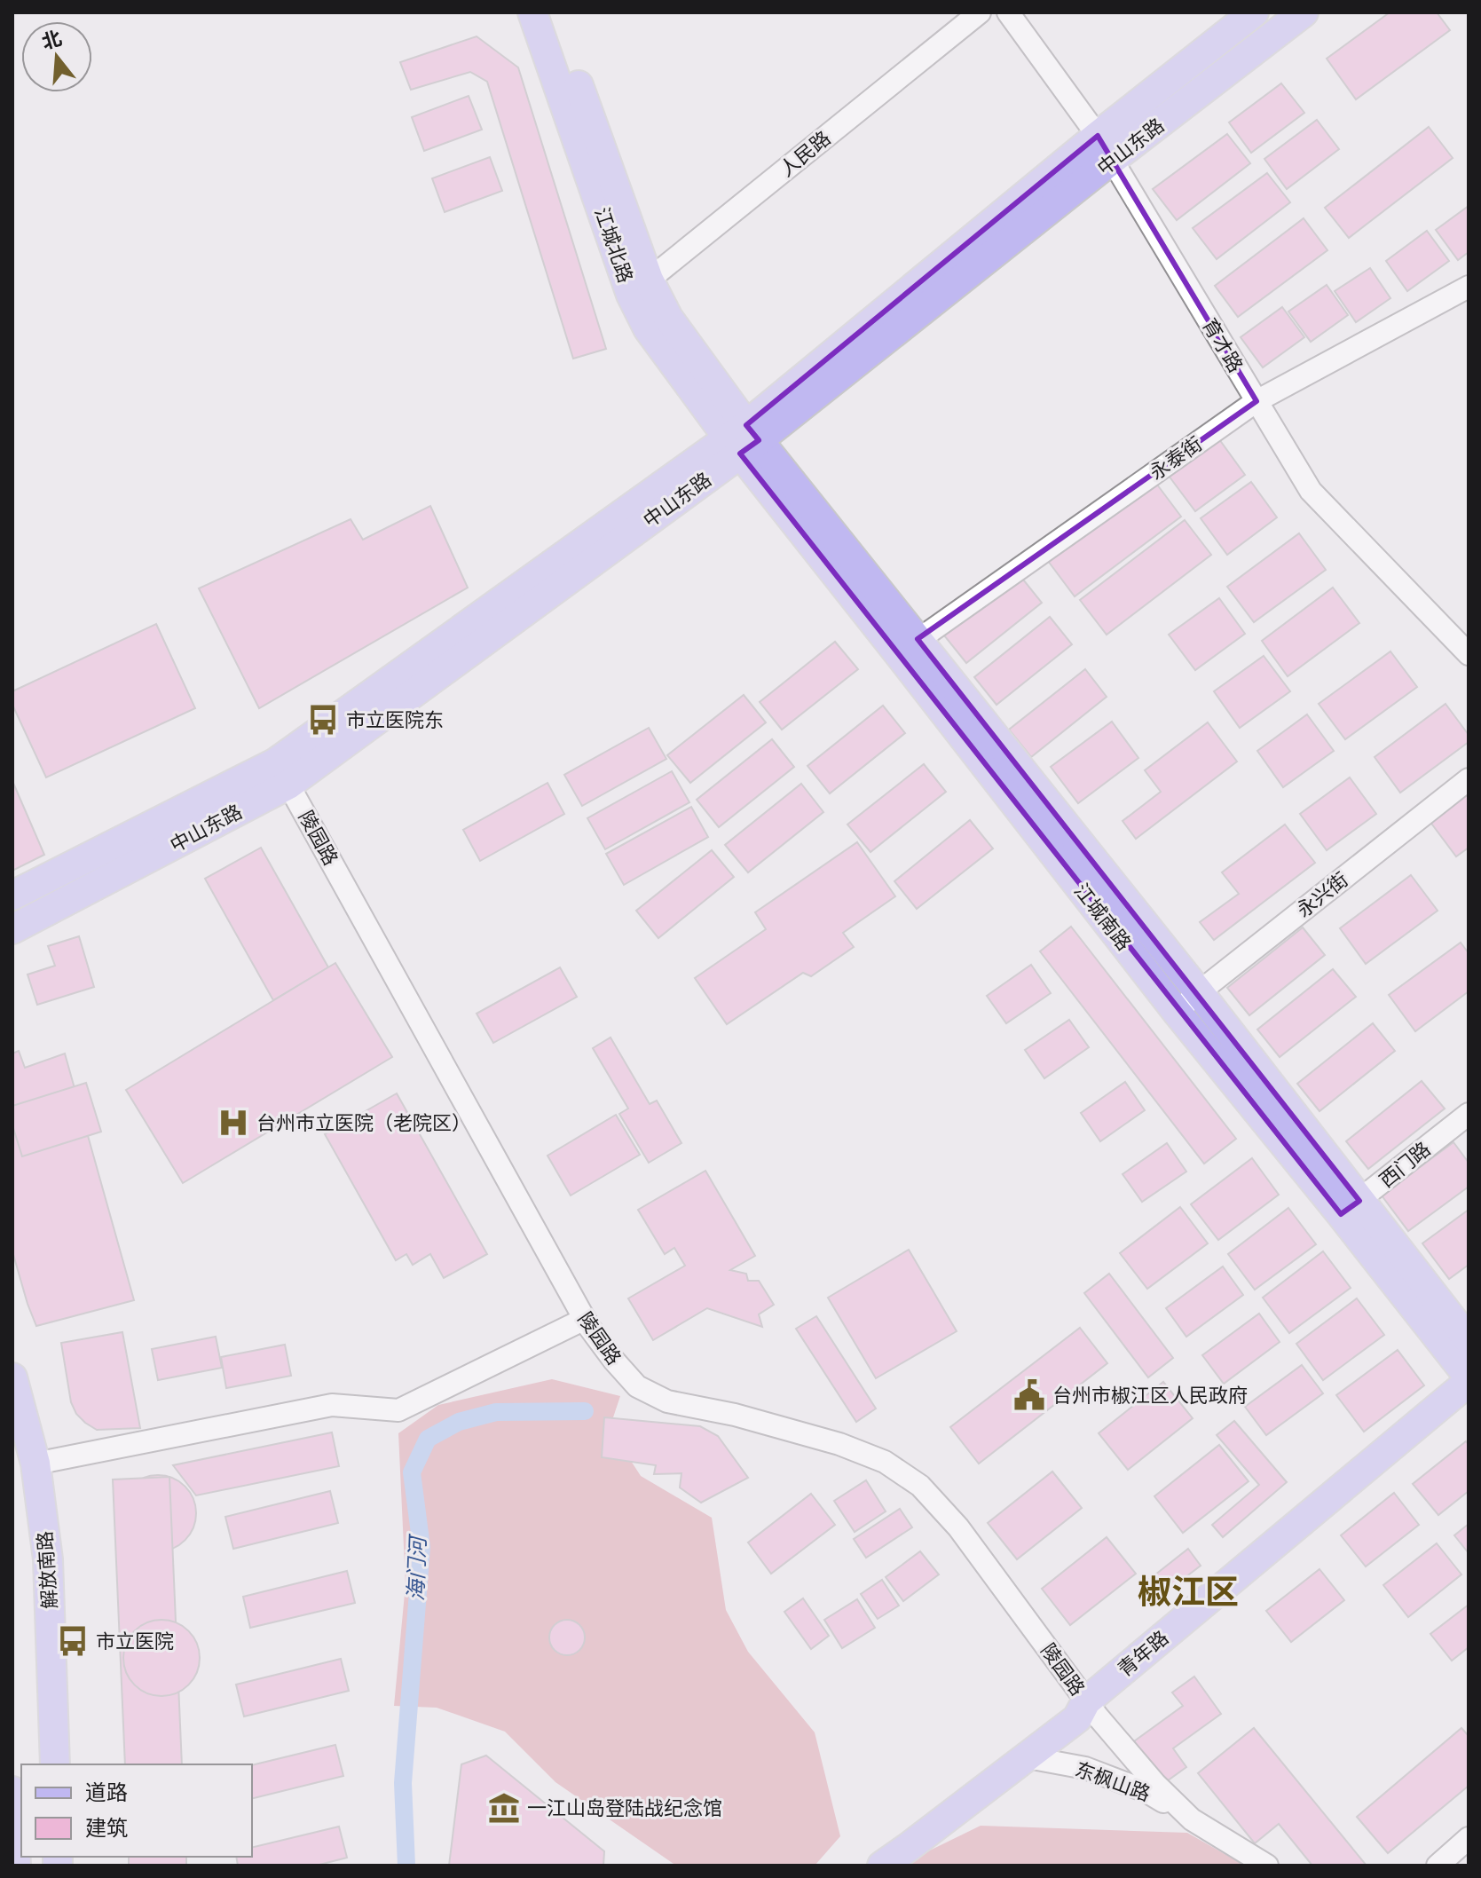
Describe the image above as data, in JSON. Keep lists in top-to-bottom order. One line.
{"streets":{"main road":["中山东路","江城北路","江城南路","解放南路","青年路"],"street":["人民路","育才路","永泰街","陵园路","永兴街","西门路","东枫山路"]},"crossings":[["中山东路","江城北路"],["中山东路","育才路"],["中山东路","陵园路"],["中山东路","江城南路"],["人民路","江城北路"],["江城北路","江城南路"],["育才路","永泰街"],["永泰街","江城南路"],["陵园路","青年路"],["陵园路","东枫山路"],["永兴街","江城南路"],["江城南路","西门路"],["青年路","东枫山路"]],"districts":["椒江区"],"water":["海门河"],"places":{"bus stop":["市立医院东","市立医院"],"hospital":["台州市立医院（老院区）"],"public building":["台州市椒江区人民政府"],"museum":["一江山岛登陆战纪念馆"]},"legend":["道路","建筑"],"north":"top"}
